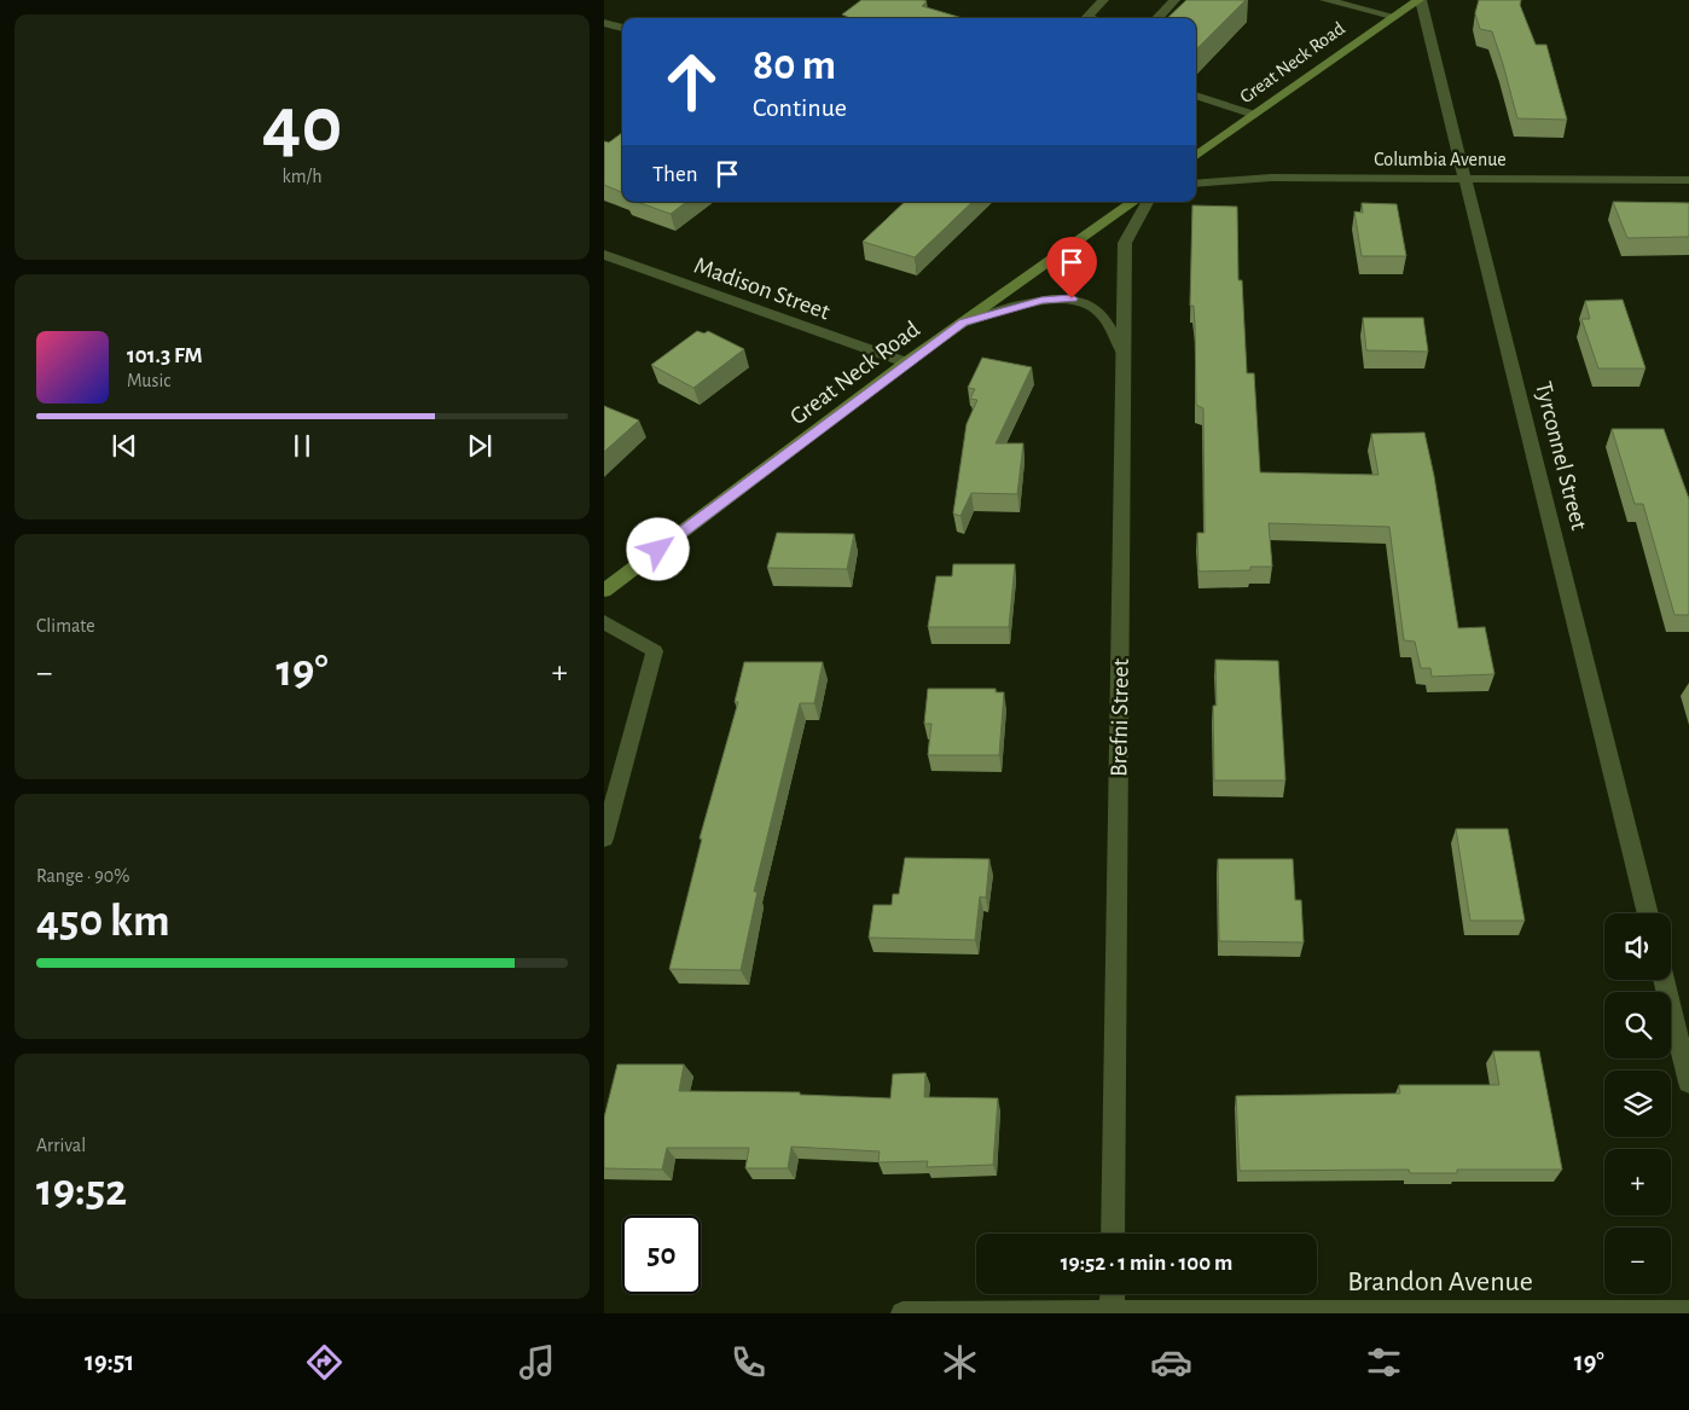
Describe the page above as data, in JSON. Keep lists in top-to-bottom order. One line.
{"streets":{"main road":["Great Neck Road"],"street":["Columbia Avenue","Madison Street","Tyrconnel Street","Brefni Street","Brandon Avenue"]},"crossings":[["Great Neck Road","Madison Street"],["Great Neck Road","Tyrconnel Street"],["Columbia Avenue","Tyrconnel Street"]],"page":{"tile":[["40","km/h"],"Climate",["Range · 90%","450 km"],["Arrival","19:52"]],"turn":["80 m","Continue"],"then":"Then","song":["101.3 FM","Music"],"heat":["−","19°","+"],"map_buttons":["+","−"],"limit":"50","trip":"19:52 · 1 min · 100 m","tabs":["19:51","19°"]}}
